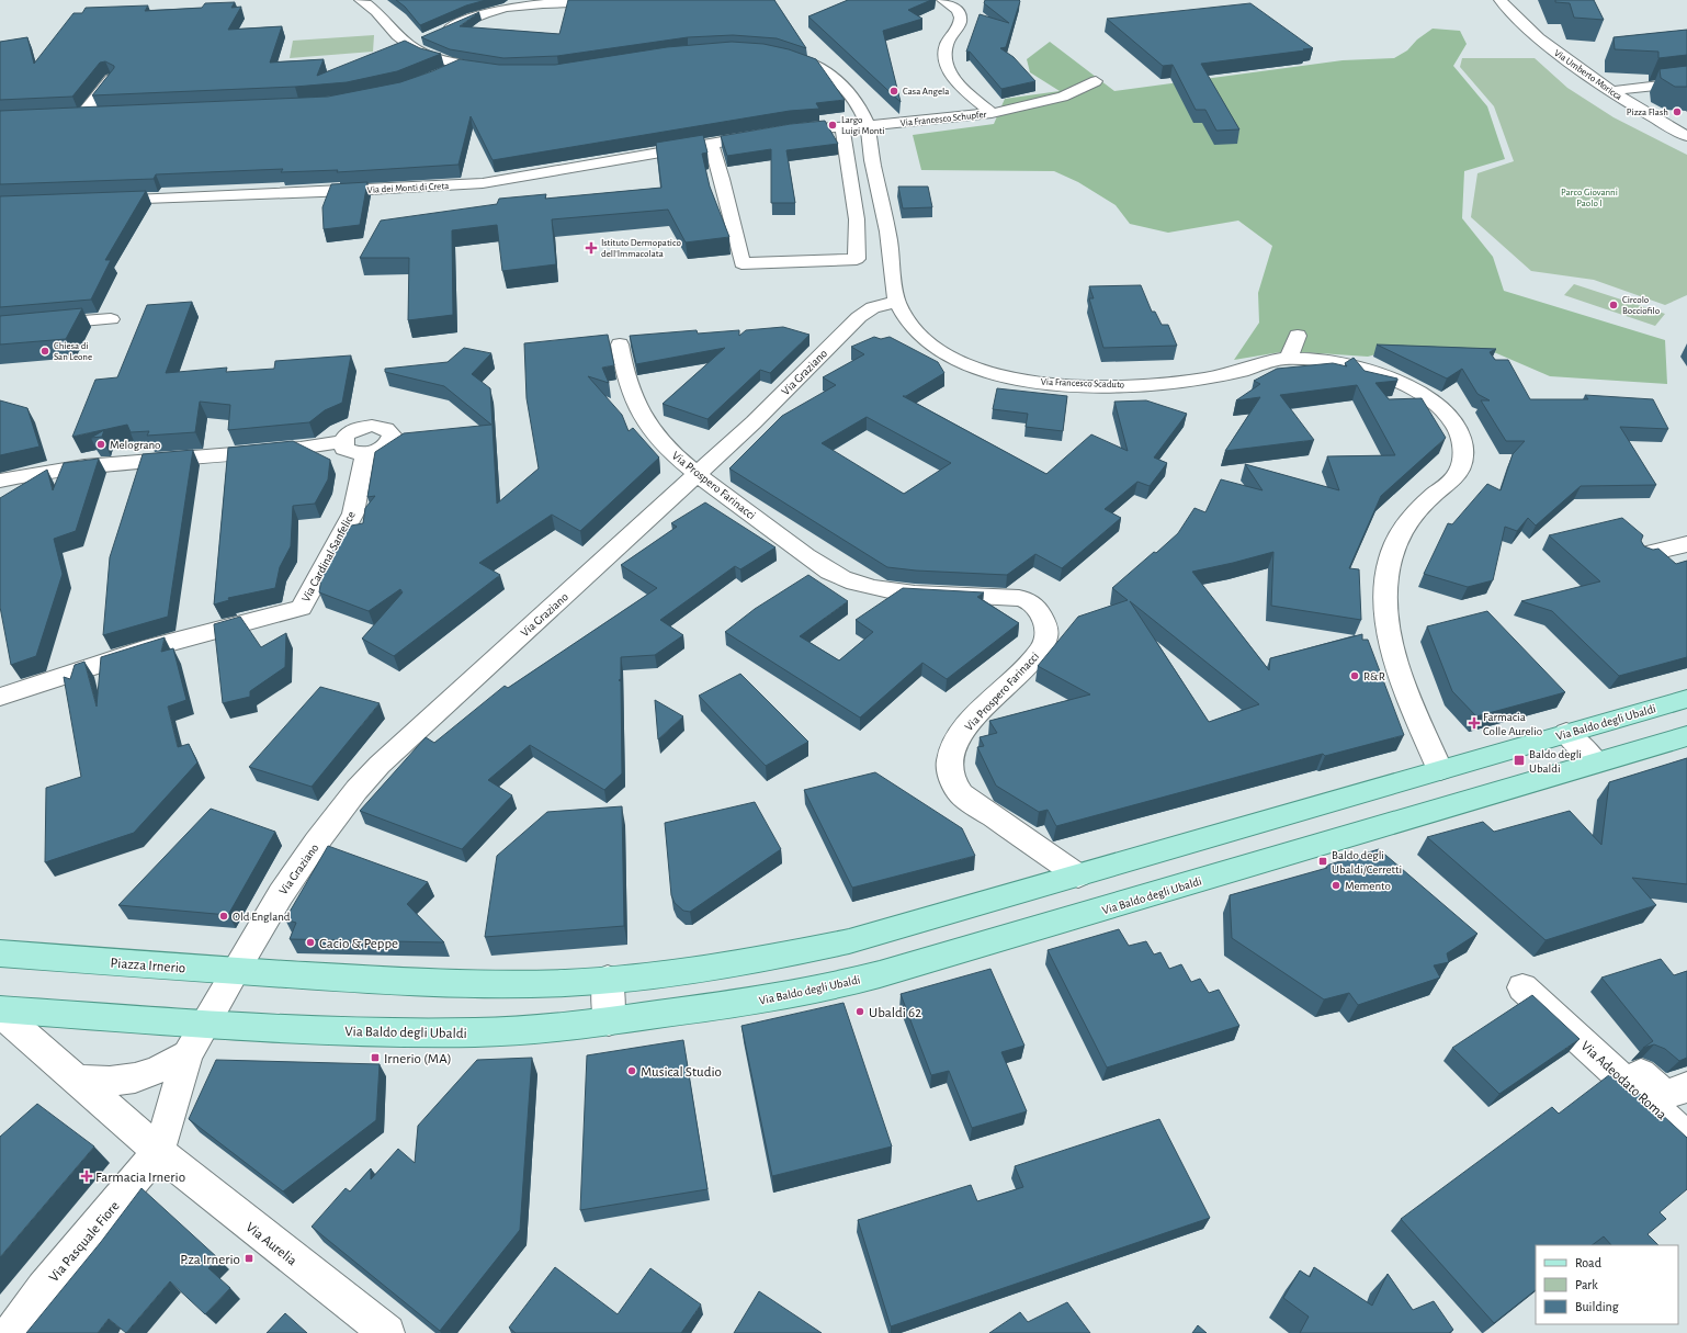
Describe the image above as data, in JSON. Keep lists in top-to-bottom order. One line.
{"streets":{"main road":["Via Baldo degli Ubaldi","Piazza Irnerio"],"street":["Via Umberto Moricca","Via Francesco Schupfer","Via dei Monti di Creta","Via Graziano","Via Francesco Scaduto","Via Prospero Farinacci","Via Cardinal Sanfelice","Via Adeodato Roma","Via Pasquale Fiore","Via Aurelia"]},"crossings":[["Via Francesco Schupfer","Via Francesco Scaduto"],["Via Graziano","Via Francesco Scaduto"],["Via Graziano","Via Prospero Farinacci"],["Via Graziano","Via Baldo degli Ubaldi"],["Via Graziano","Piazza Irnerio"],["Via Francesco Scaduto","Via Baldo degli Ubaldi"],["Via Prospero Farinacci","Via Baldo degli Ubaldi"],["Via Baldo degli Ubaldi","Piazza Irnerio"],["Via Pasquale Fiore","Via Aurelia"]],"parks":["Parco Giovanni Paolo I"],"places":{"other":["Casa Angela","Pizza Flash","Largo Luigi Monti","Circolo Bocciofilo","Chiesa di San Leone","Melograno","R&R","Memento","Old England","Cacio & Peppe","Ubaldi 62","Musical Studio"],"health":["Istituto Dermopatico dell'Immacolata","Farmacia Colle Aurelio","Farmacia Irnerio"],"transit":["Baldo degli Ubaldi","Baldo degli Ubaldi/Cerretti","Irnerio (MA)","P.za Irnerio"]},"legend":["Road","Park","Building"]}
